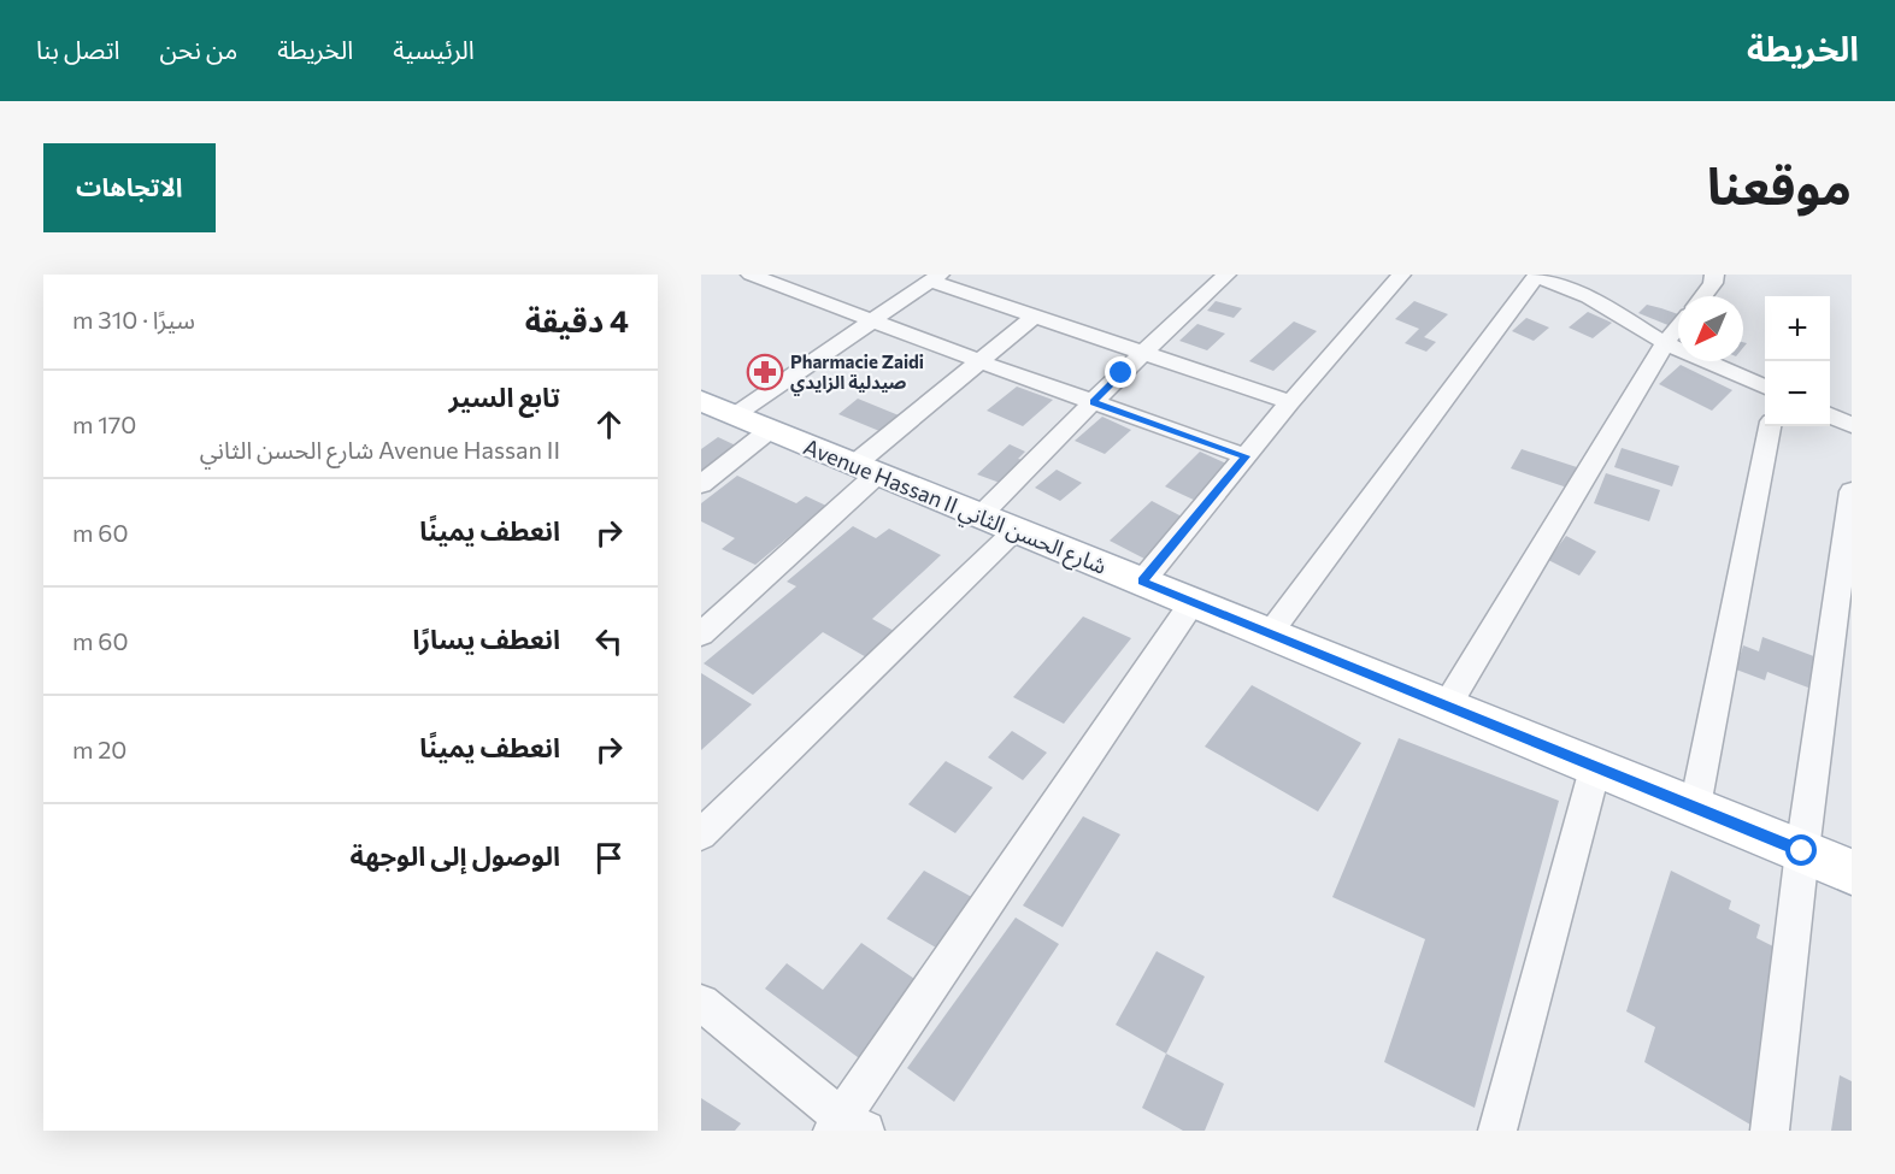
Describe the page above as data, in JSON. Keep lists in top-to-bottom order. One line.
{"streets":{"main road":["Avenue Hassan II شارع الحسن الثاني"]},"places":{"pharmacy":["Pharmacie Zaidi صيدلية الزايدي"]},"north":"bottom left","page":{"header":"الخريطة","nav":["الرئيسية","الخريطة","من نحن","اتصل بنا"],"title":"موقعنا","buttons":"الاتجاهات","heading":["4 دقيقة","سيرًا · 310 m"],"map_buttons":["+","−"],"list":[["تابع السير","Avenue Hassan II شارع الحسن الثاني","170 m"],["انعطف يمينًا","60 m"],["انعطف يسارًا","60 m"],["انعطف يمينًا","20 m"],"الوصول إلى الوجهة"]}}
